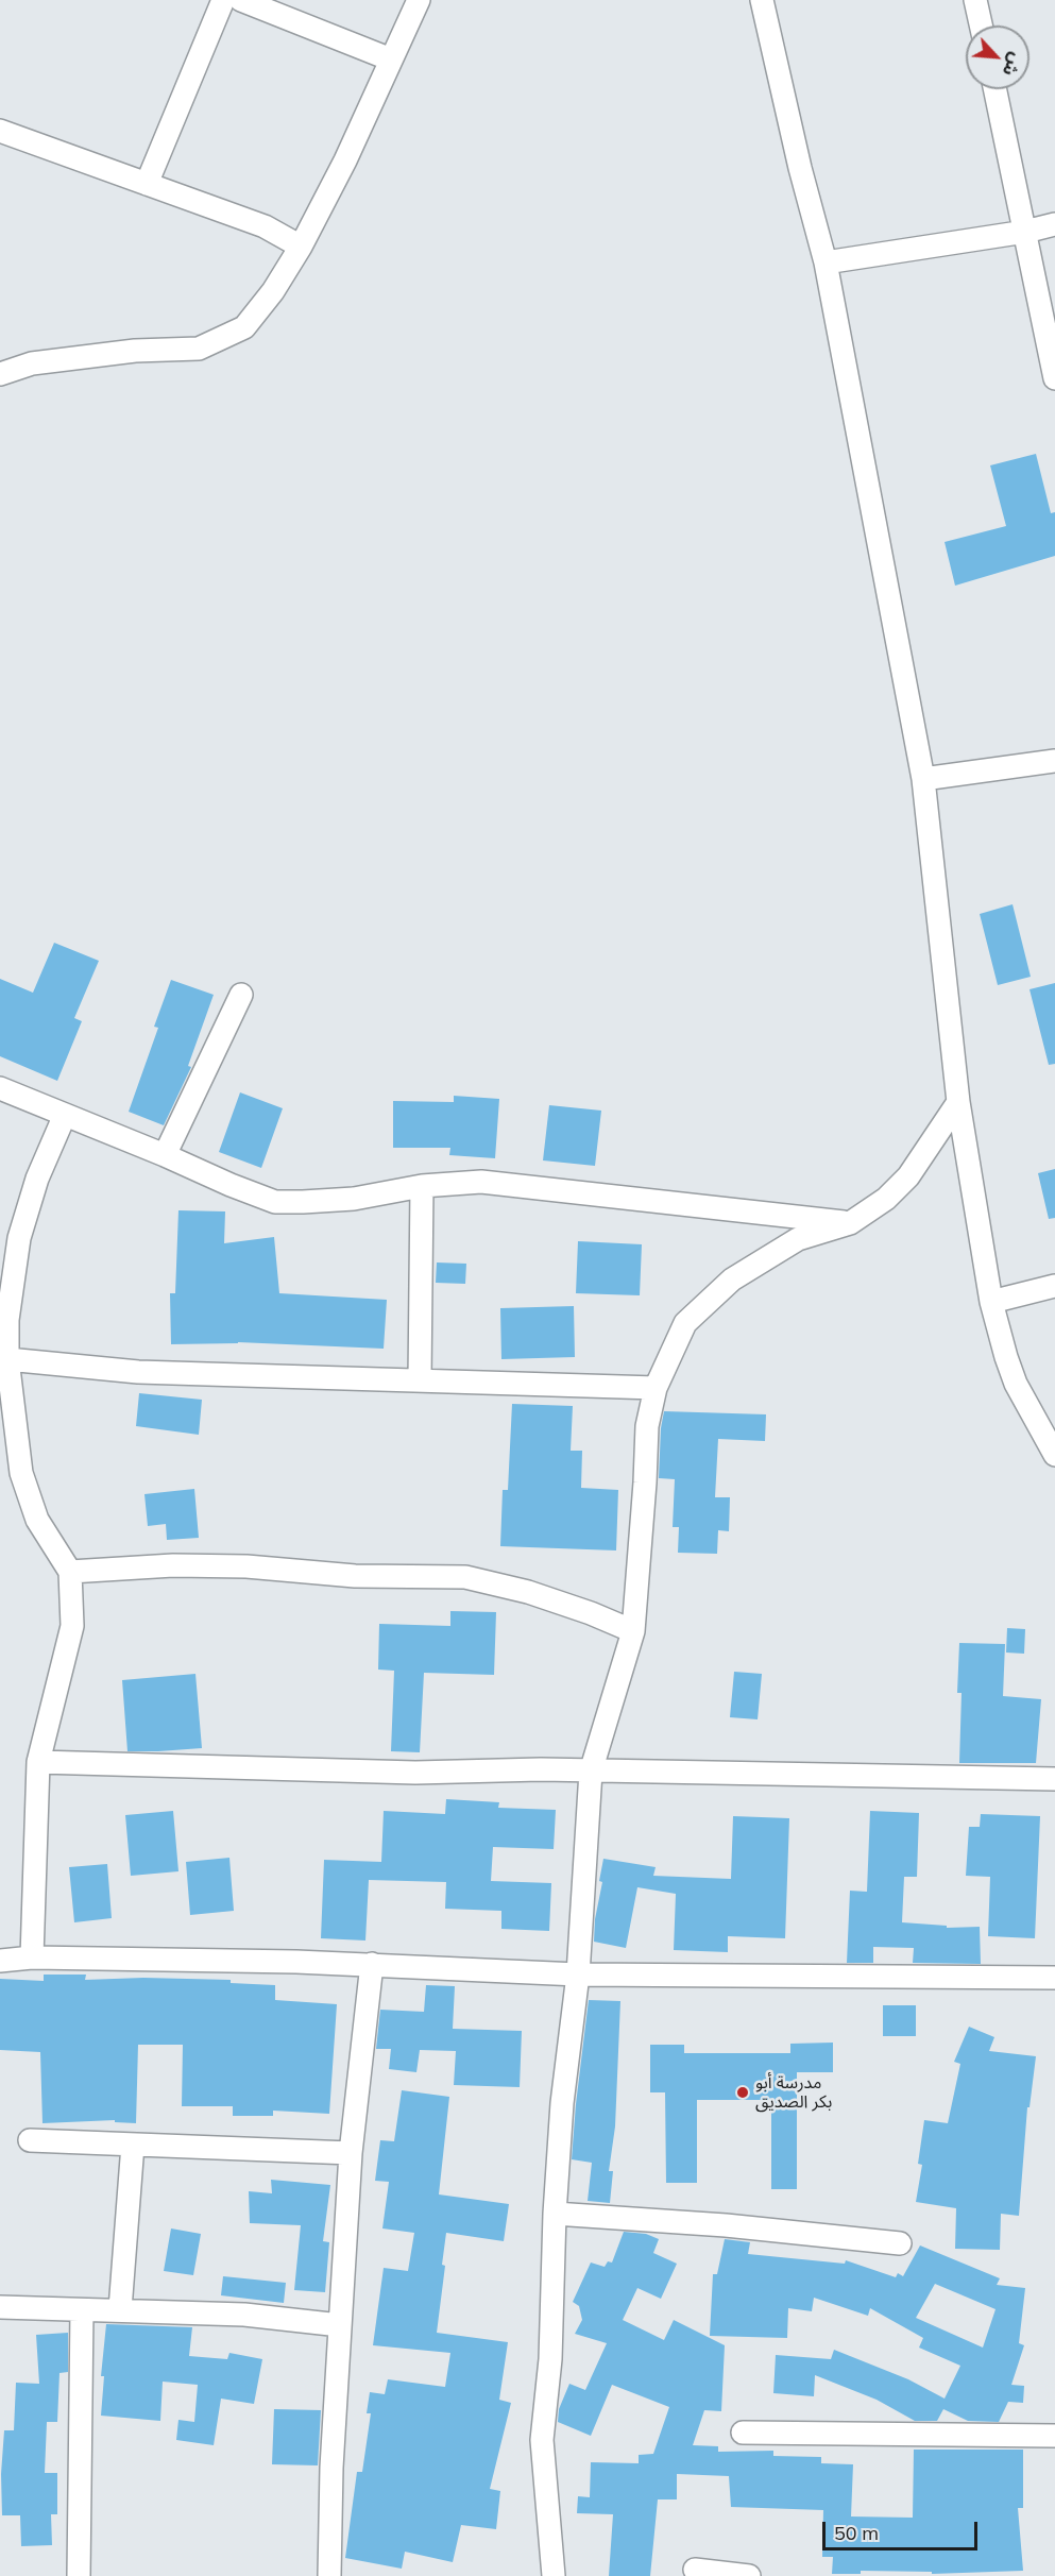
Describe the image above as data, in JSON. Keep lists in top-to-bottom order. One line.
{"places":["مدرسة أبو بكر الصديق"],"scale_bar":"50 m","north":"bottom right"}
